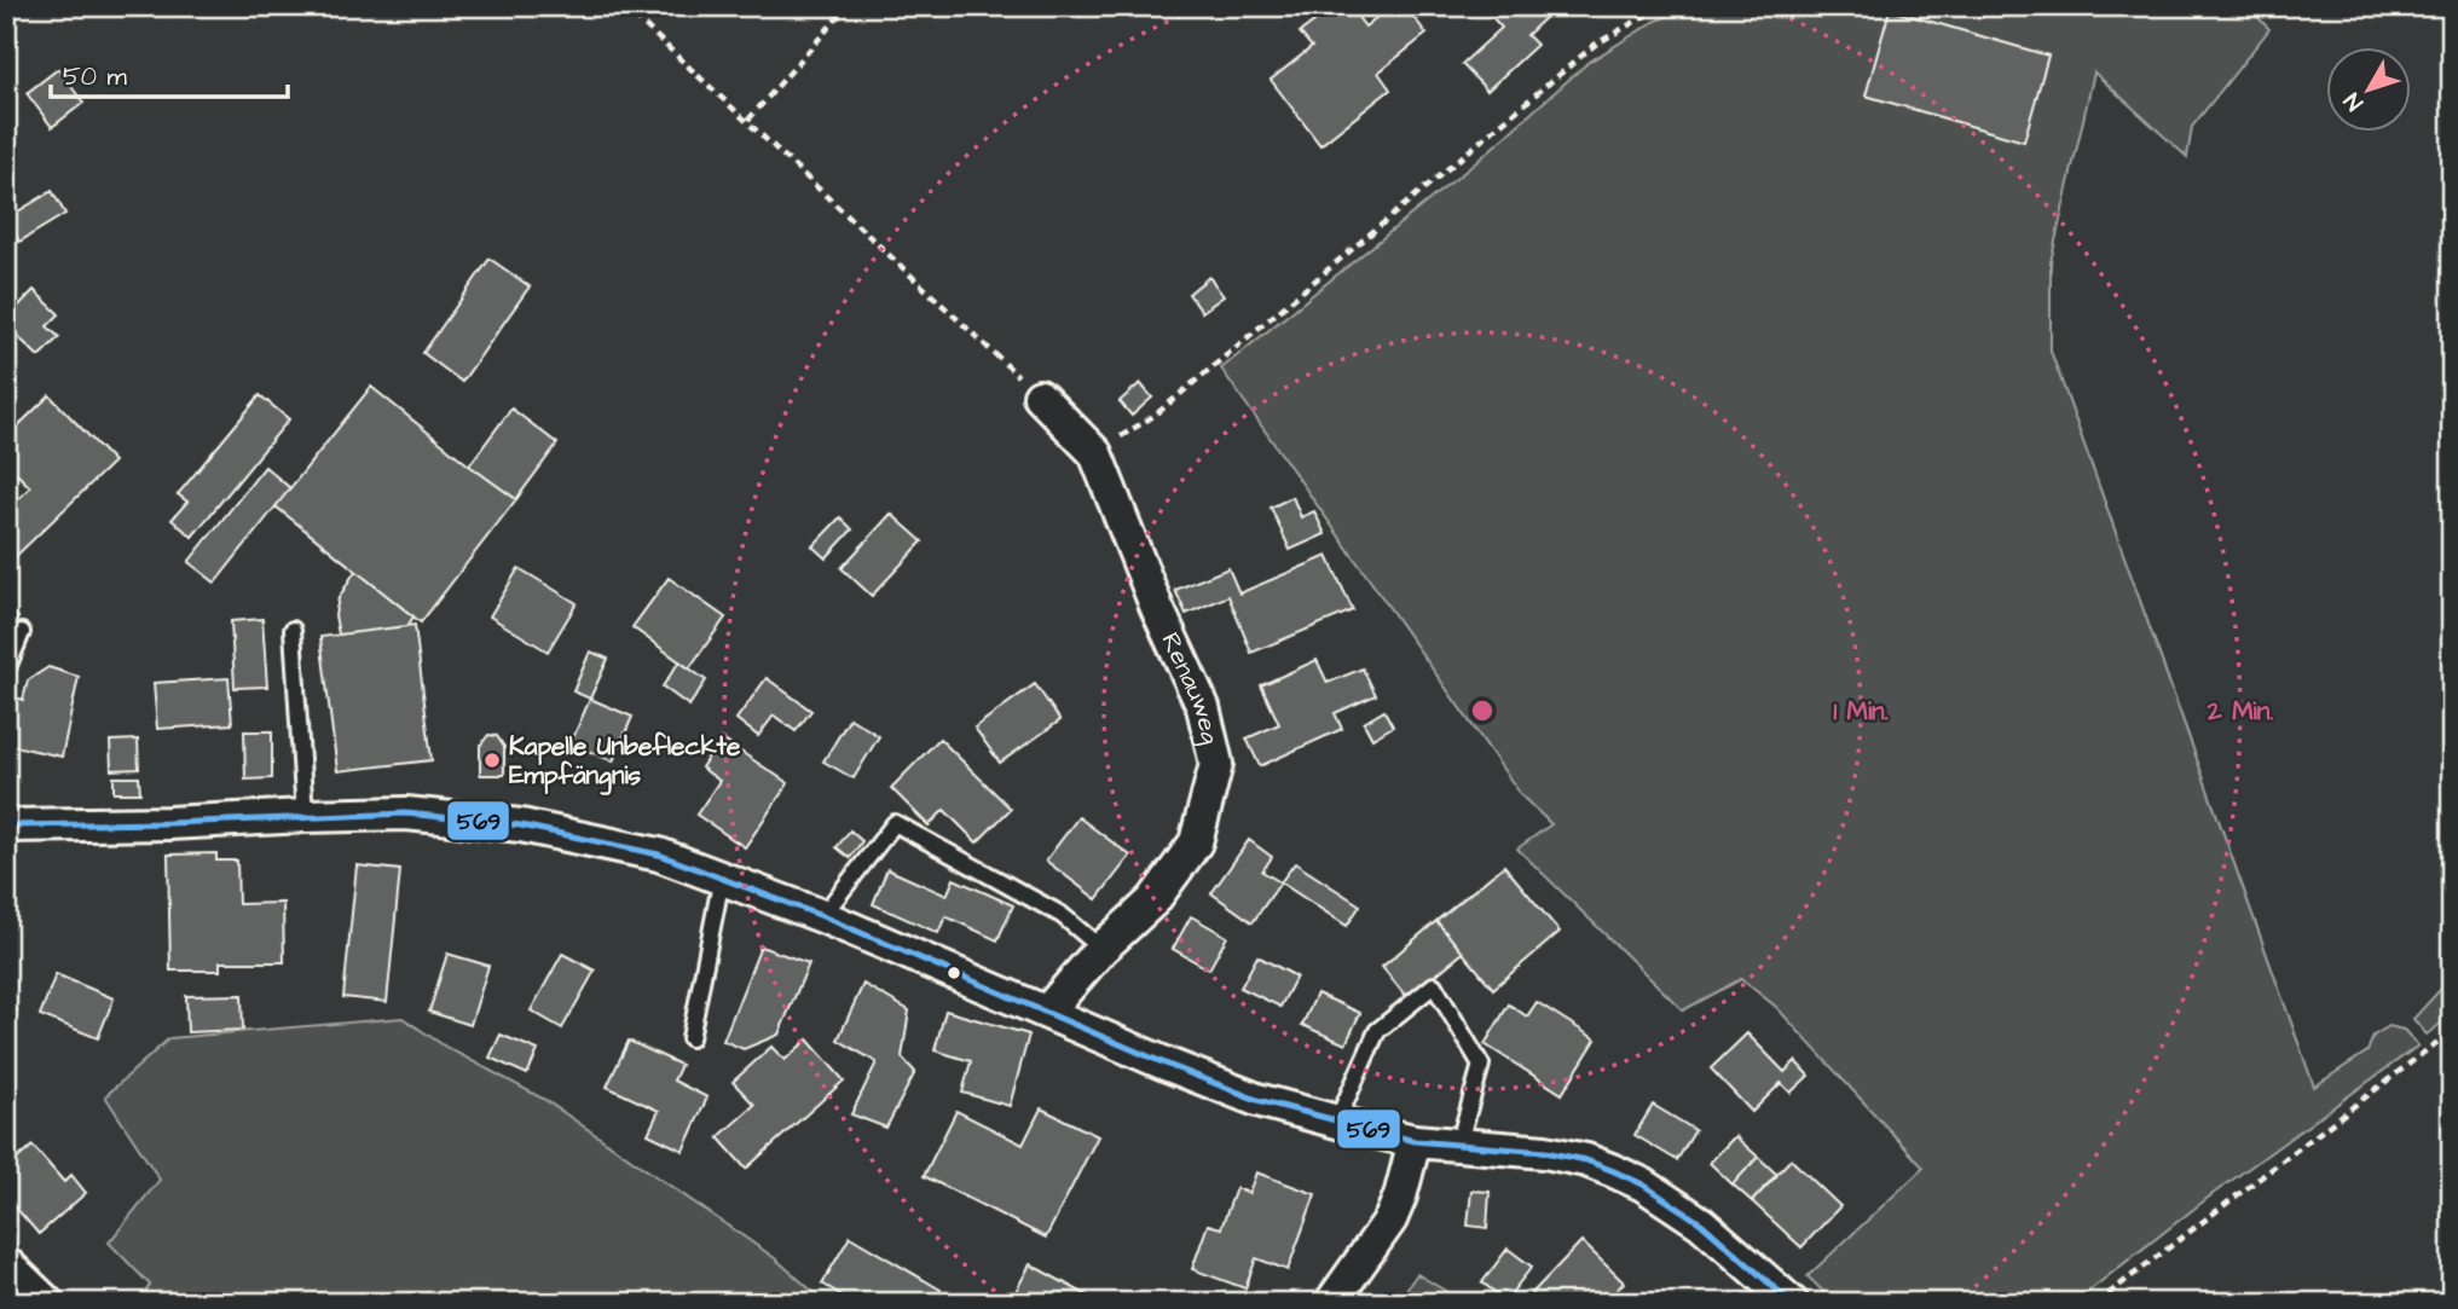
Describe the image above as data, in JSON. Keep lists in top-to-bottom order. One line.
{"streets":{"street":["Renauweg"]},"places":["Kapelle Unbefleckte Empfängnis"],"lines":["transit line 569"],"scale_bar":"50 m","north":"bottom left","rings":["1 Min.","2 Min."]}
